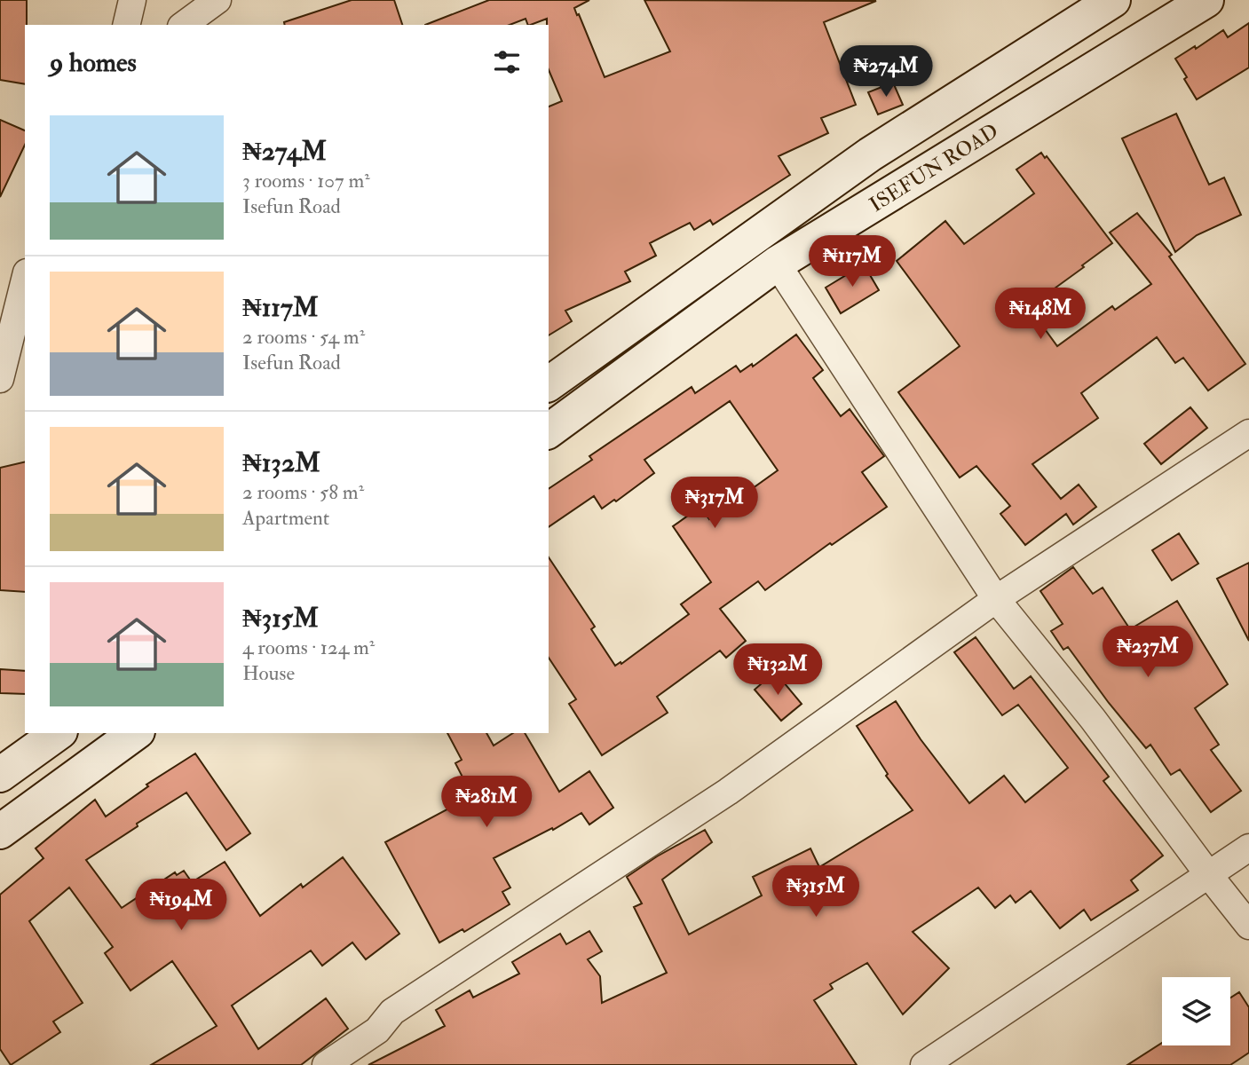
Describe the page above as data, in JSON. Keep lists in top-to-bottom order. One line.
{"streets":{"street":["ISEFUN ROAD"]},"page":{"heading":"9 homes","price":["₦274M","₦117M","₦148M","₦317M","₦237M","₦132M","₦281M","₦315M","₦194M"],"list":[{"name":"₦274M","note":"3 rooms · 107 m² · Isefun Road"},{"name":"₦117M","note":"2 rooms · 54 m² · Isefun Road"},{"name":"₦132M","note":"2 rooms · 58 m² · Apartment"},{"name":"₦315M","note":"4 rooms · 124 m² · House"}]}}
